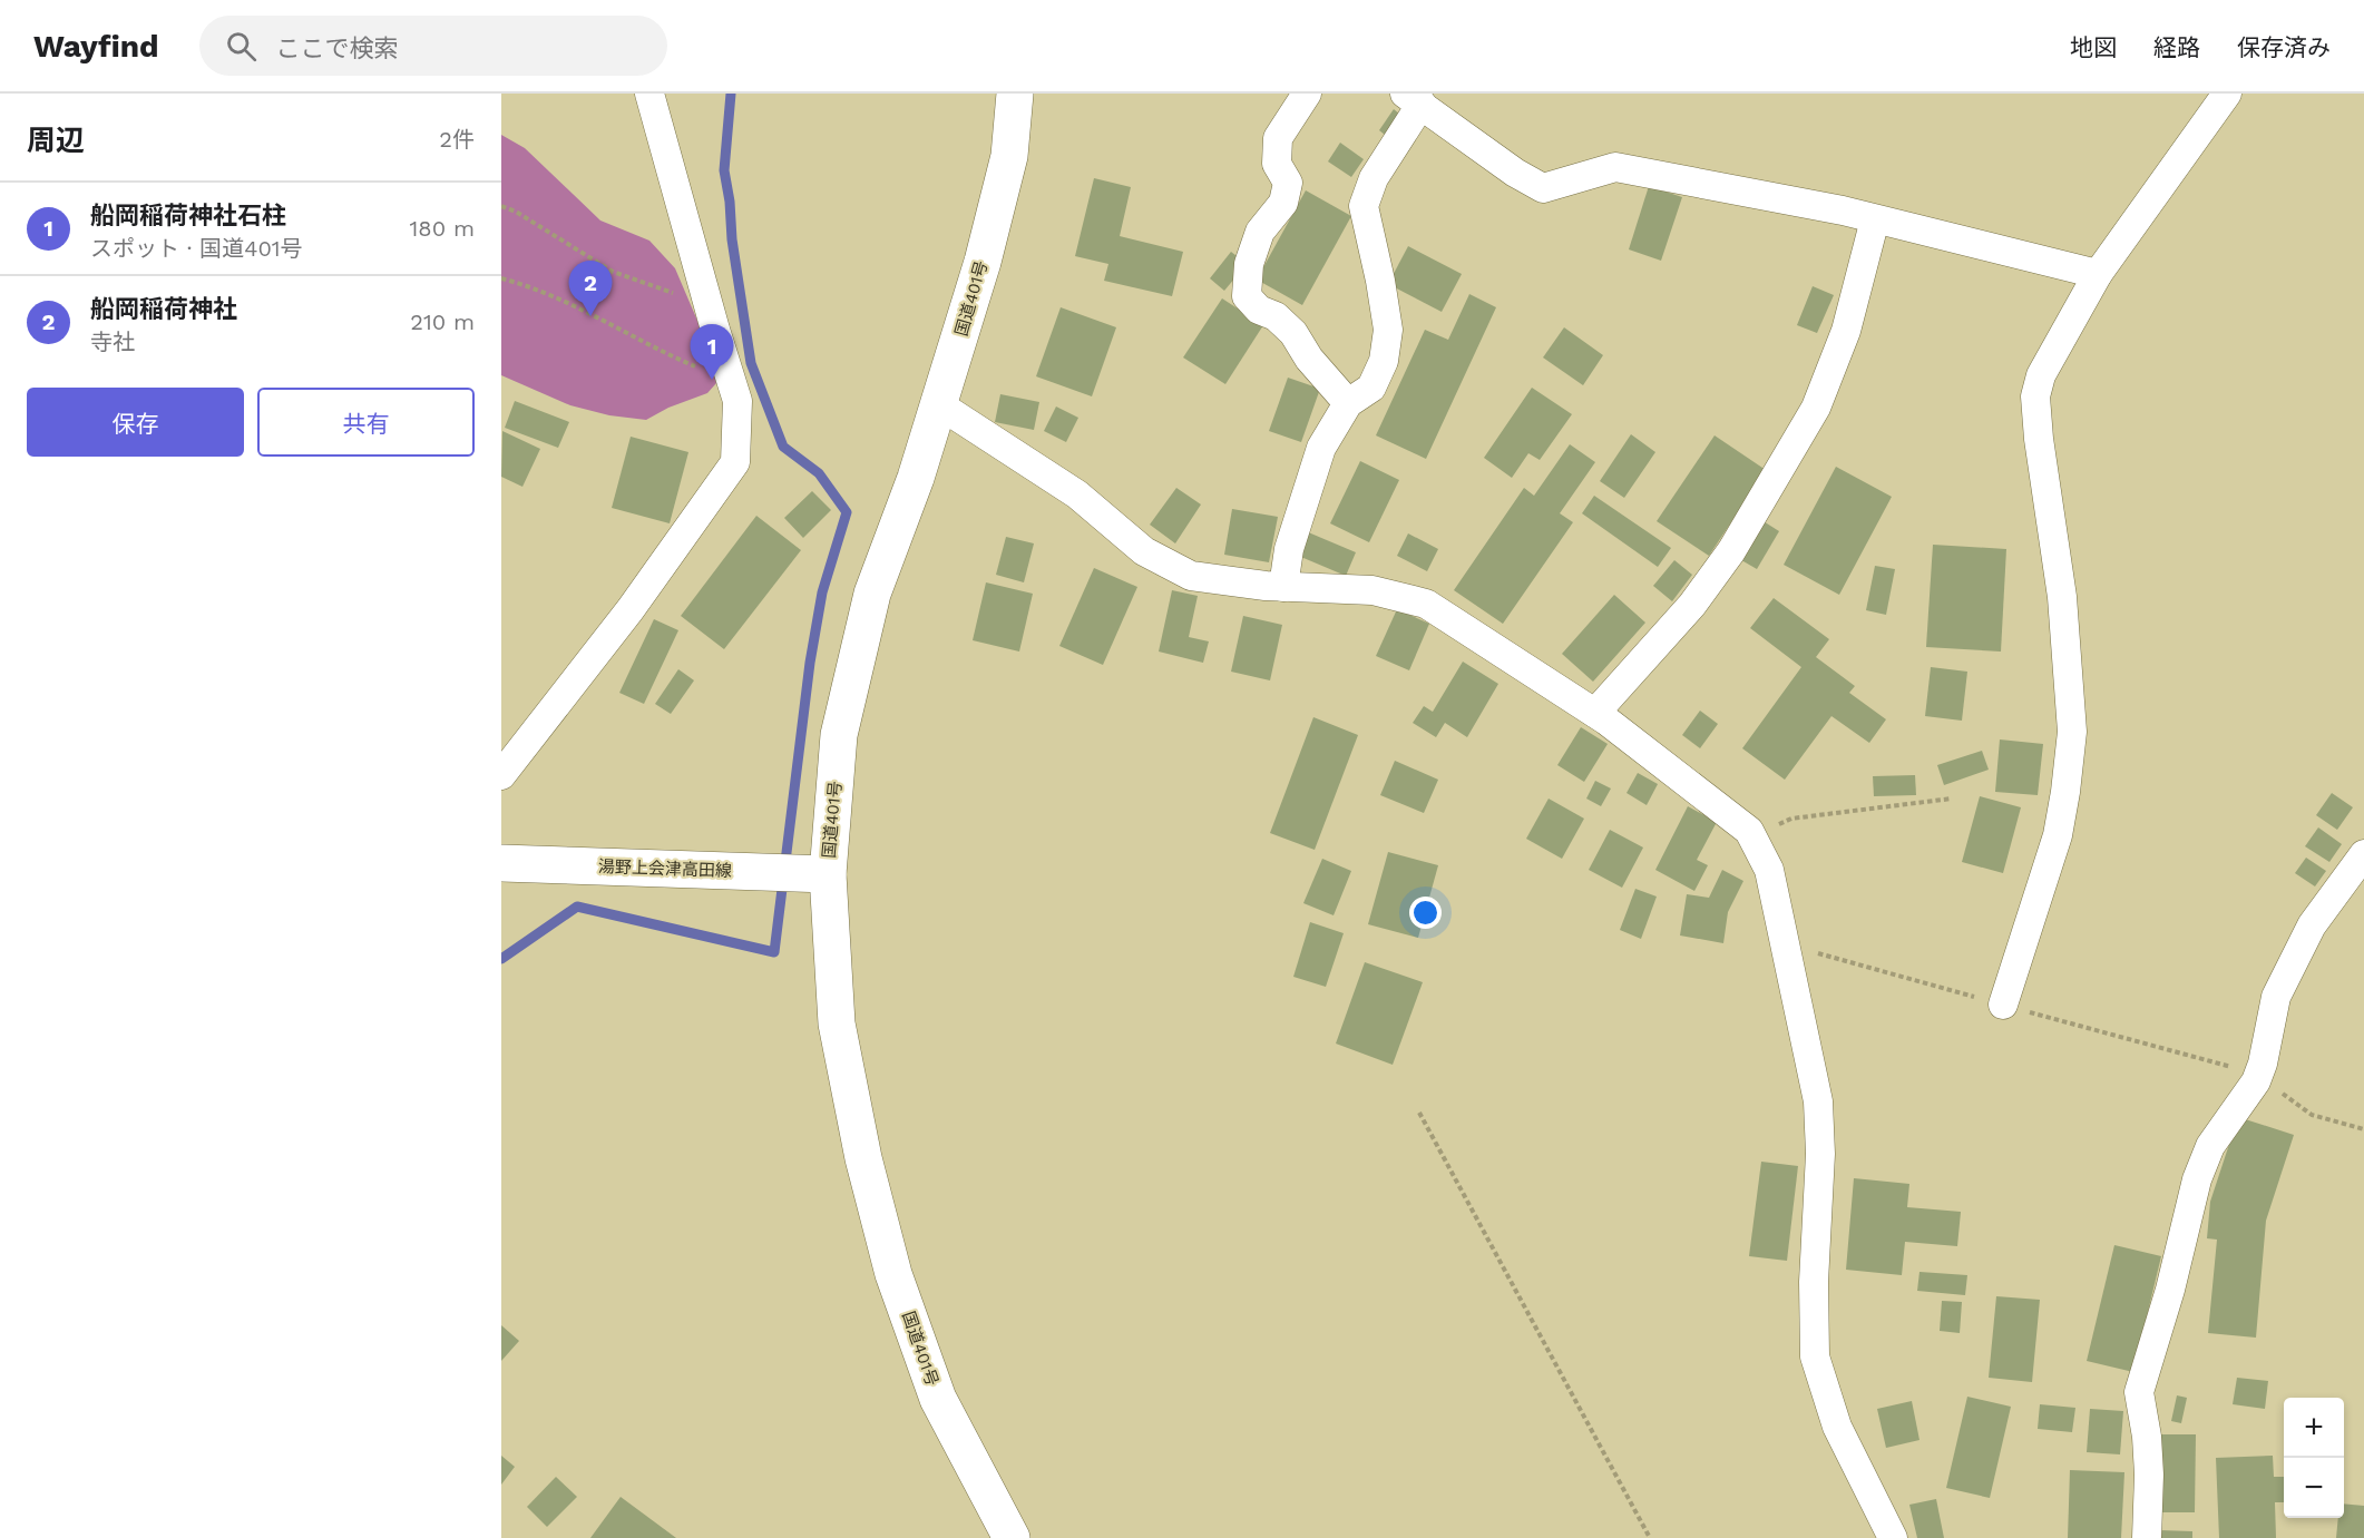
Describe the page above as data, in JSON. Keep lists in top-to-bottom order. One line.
{"streets":{"main road":["国道401号","湯野上会津高田線"]},"crossings":[["国道401号","湯野上会津高田線"]],"page":{"header":"Wayfind","search":"ここで検索","nav":["地図","経路","保存済み"],"heading":["周辺","2件"],"list":[{"mark":"1","name":"船岡稲荷神社石柱","note":"スポット · 国道401号","value":"180 m"},{"mark":"2","name":"船岡稲荷神社","note":"寺社","value":"210 m"}],"pins":["2","1"],"buttons":["保存","共有"],"map_buttons":["+","−"]}}
